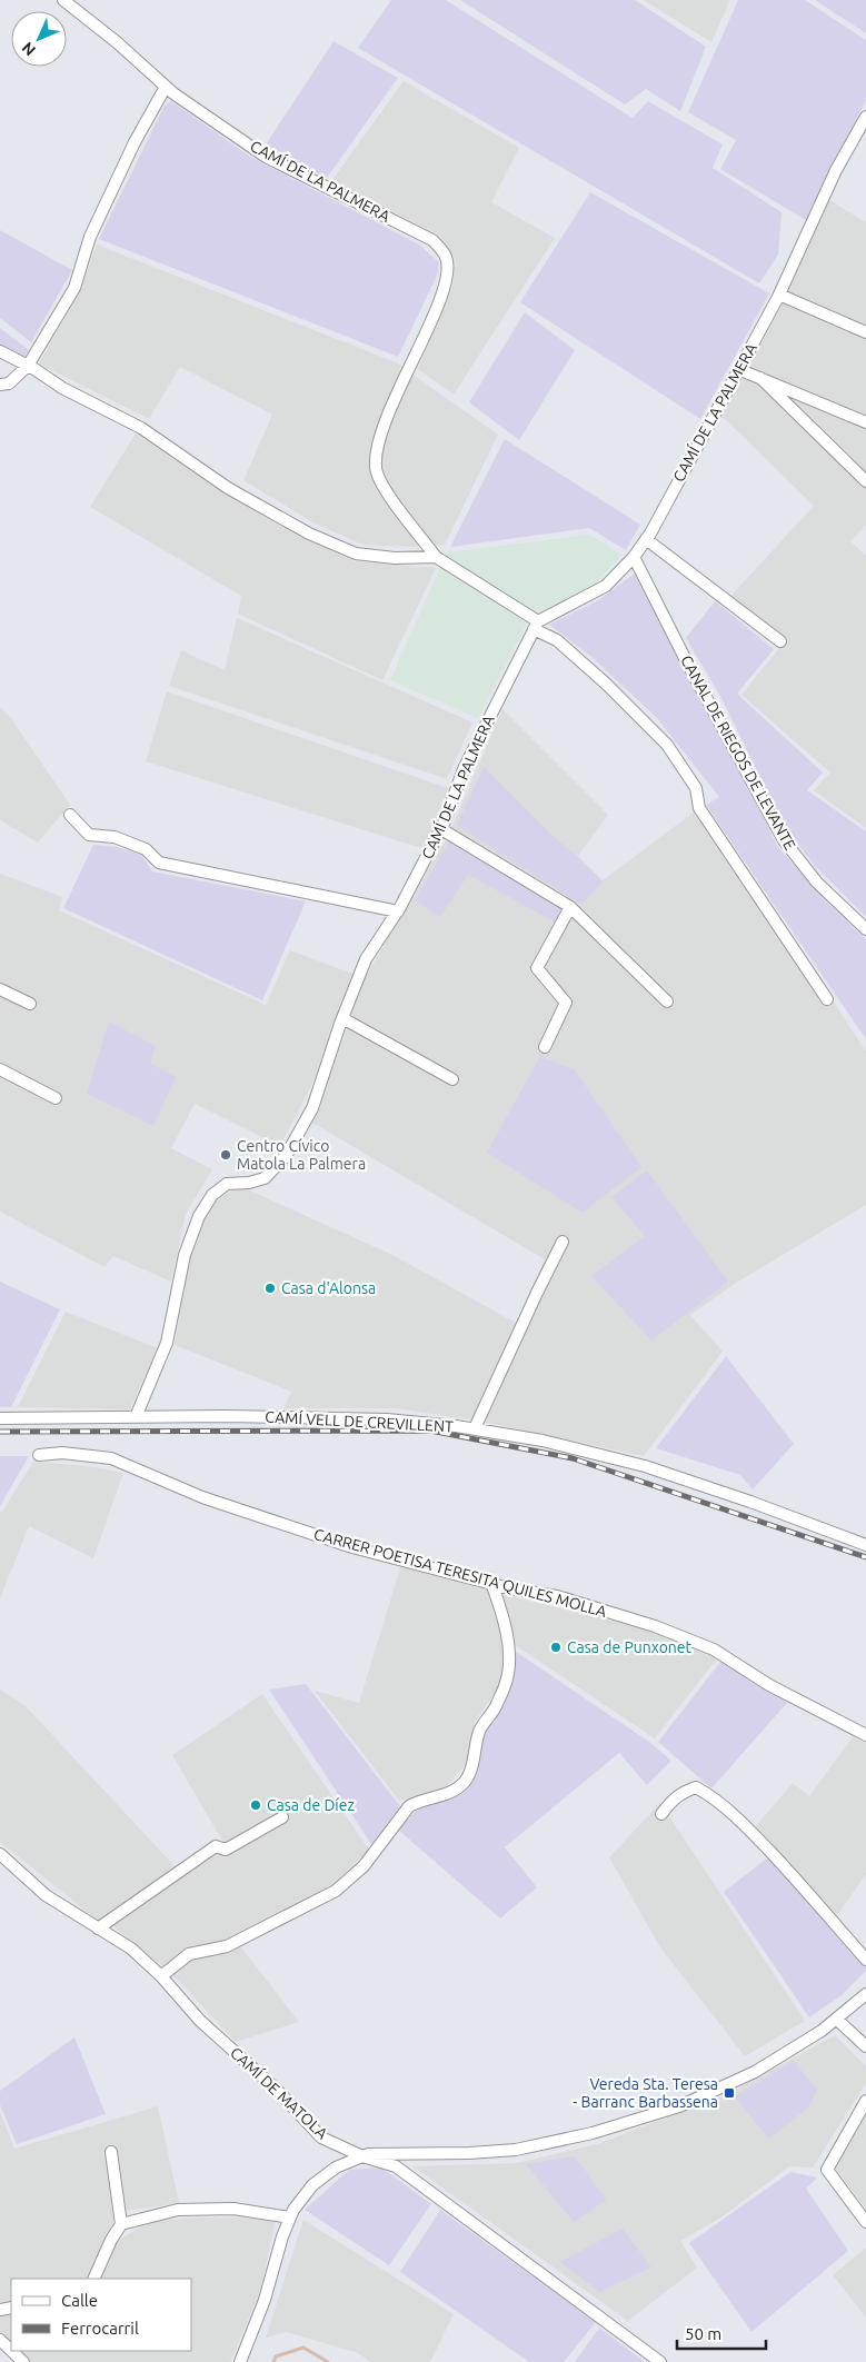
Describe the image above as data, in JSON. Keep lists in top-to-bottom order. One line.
{"streets":{"street":["CAMÍ DE LA PALMERA","CANAL DE RIEGOS DE LEVANTE","CAMÍ VELL DE CREVILLENT","CARRER POETISA TERESITA QUILES MOLLA","CAMÍ DE MATOLA"]},"crossings":[["CAMÍ DE LA PALMERA","CANAL DE RIEGOS DE LEVANTE"],["CAMÍ DE LA PALMERA","CAMÍ VELL DE CREVILLENT"]],"places":{"other":["Centro Cívico Matola La Palmera","Casa d'Alonsa","Casa de Punxonet","Casa de Díez"],"transit":["Vereda Sta. Teresa - Barranc Barbassena"]},"legend":["Calle","Ferrocarril"],"scale_bar":"50 m","north":"bottom left"}
